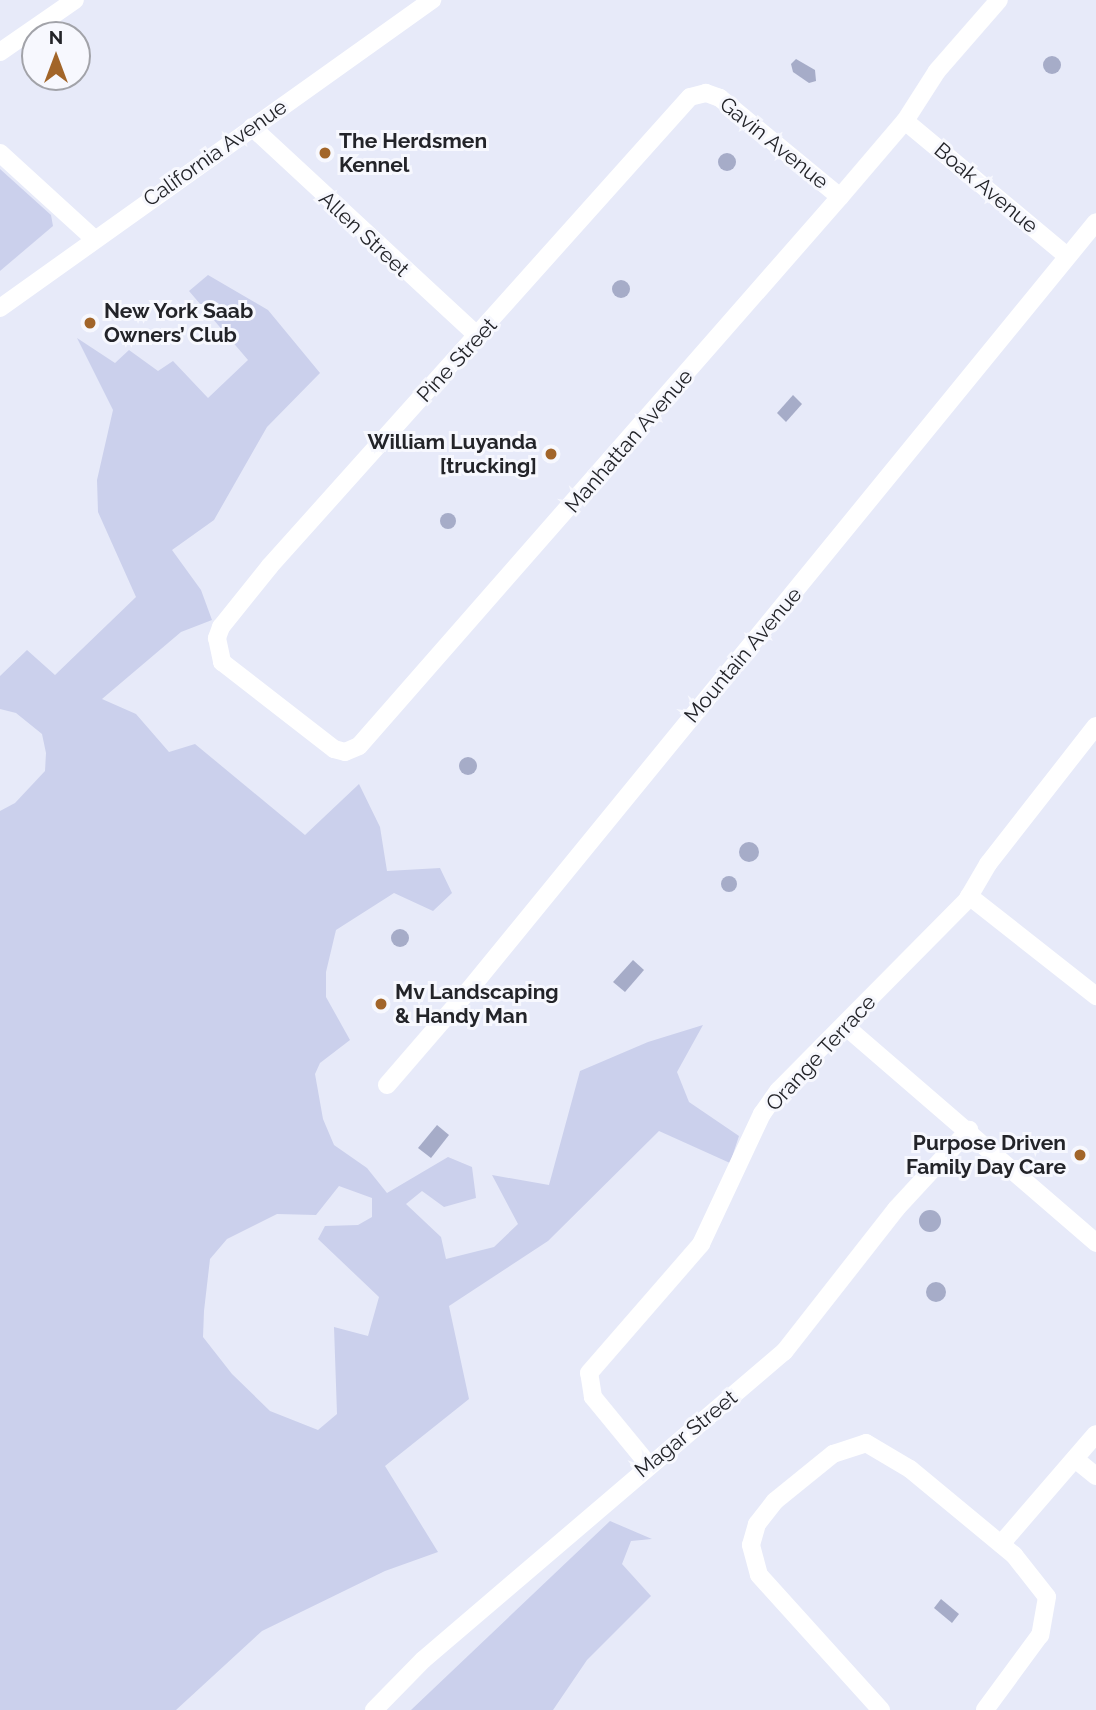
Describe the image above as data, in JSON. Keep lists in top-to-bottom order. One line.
{"streets":{"street":["Gavin Avenue","California Avenue","Boak Avenue","Allen Street","Pine Street","Manhattan Avenue","Mountain Avenue","Orange Terrace","Magar Street"]},"crossings":[["Gavin Avenue","Pine Street"],["Gavin Avenue","Manhattan Avenue"],["California Avenue","Allen Street"],["Boak Avenue","Manhattan Avenue"],["Boak Avenue","Mountain Avenue"],["Allen Street","Pine Street"],["Pine Street","Manhattan Avenue"],["Orange Terrace","Magar Street"]],"places":["The Herdsmen Kennel","New York Saab Owners’ Club","William Luyanda [trucking]","Mv Landscaping & Handy Man","Purpose Driven Family Day Care"],"north":"top"}
